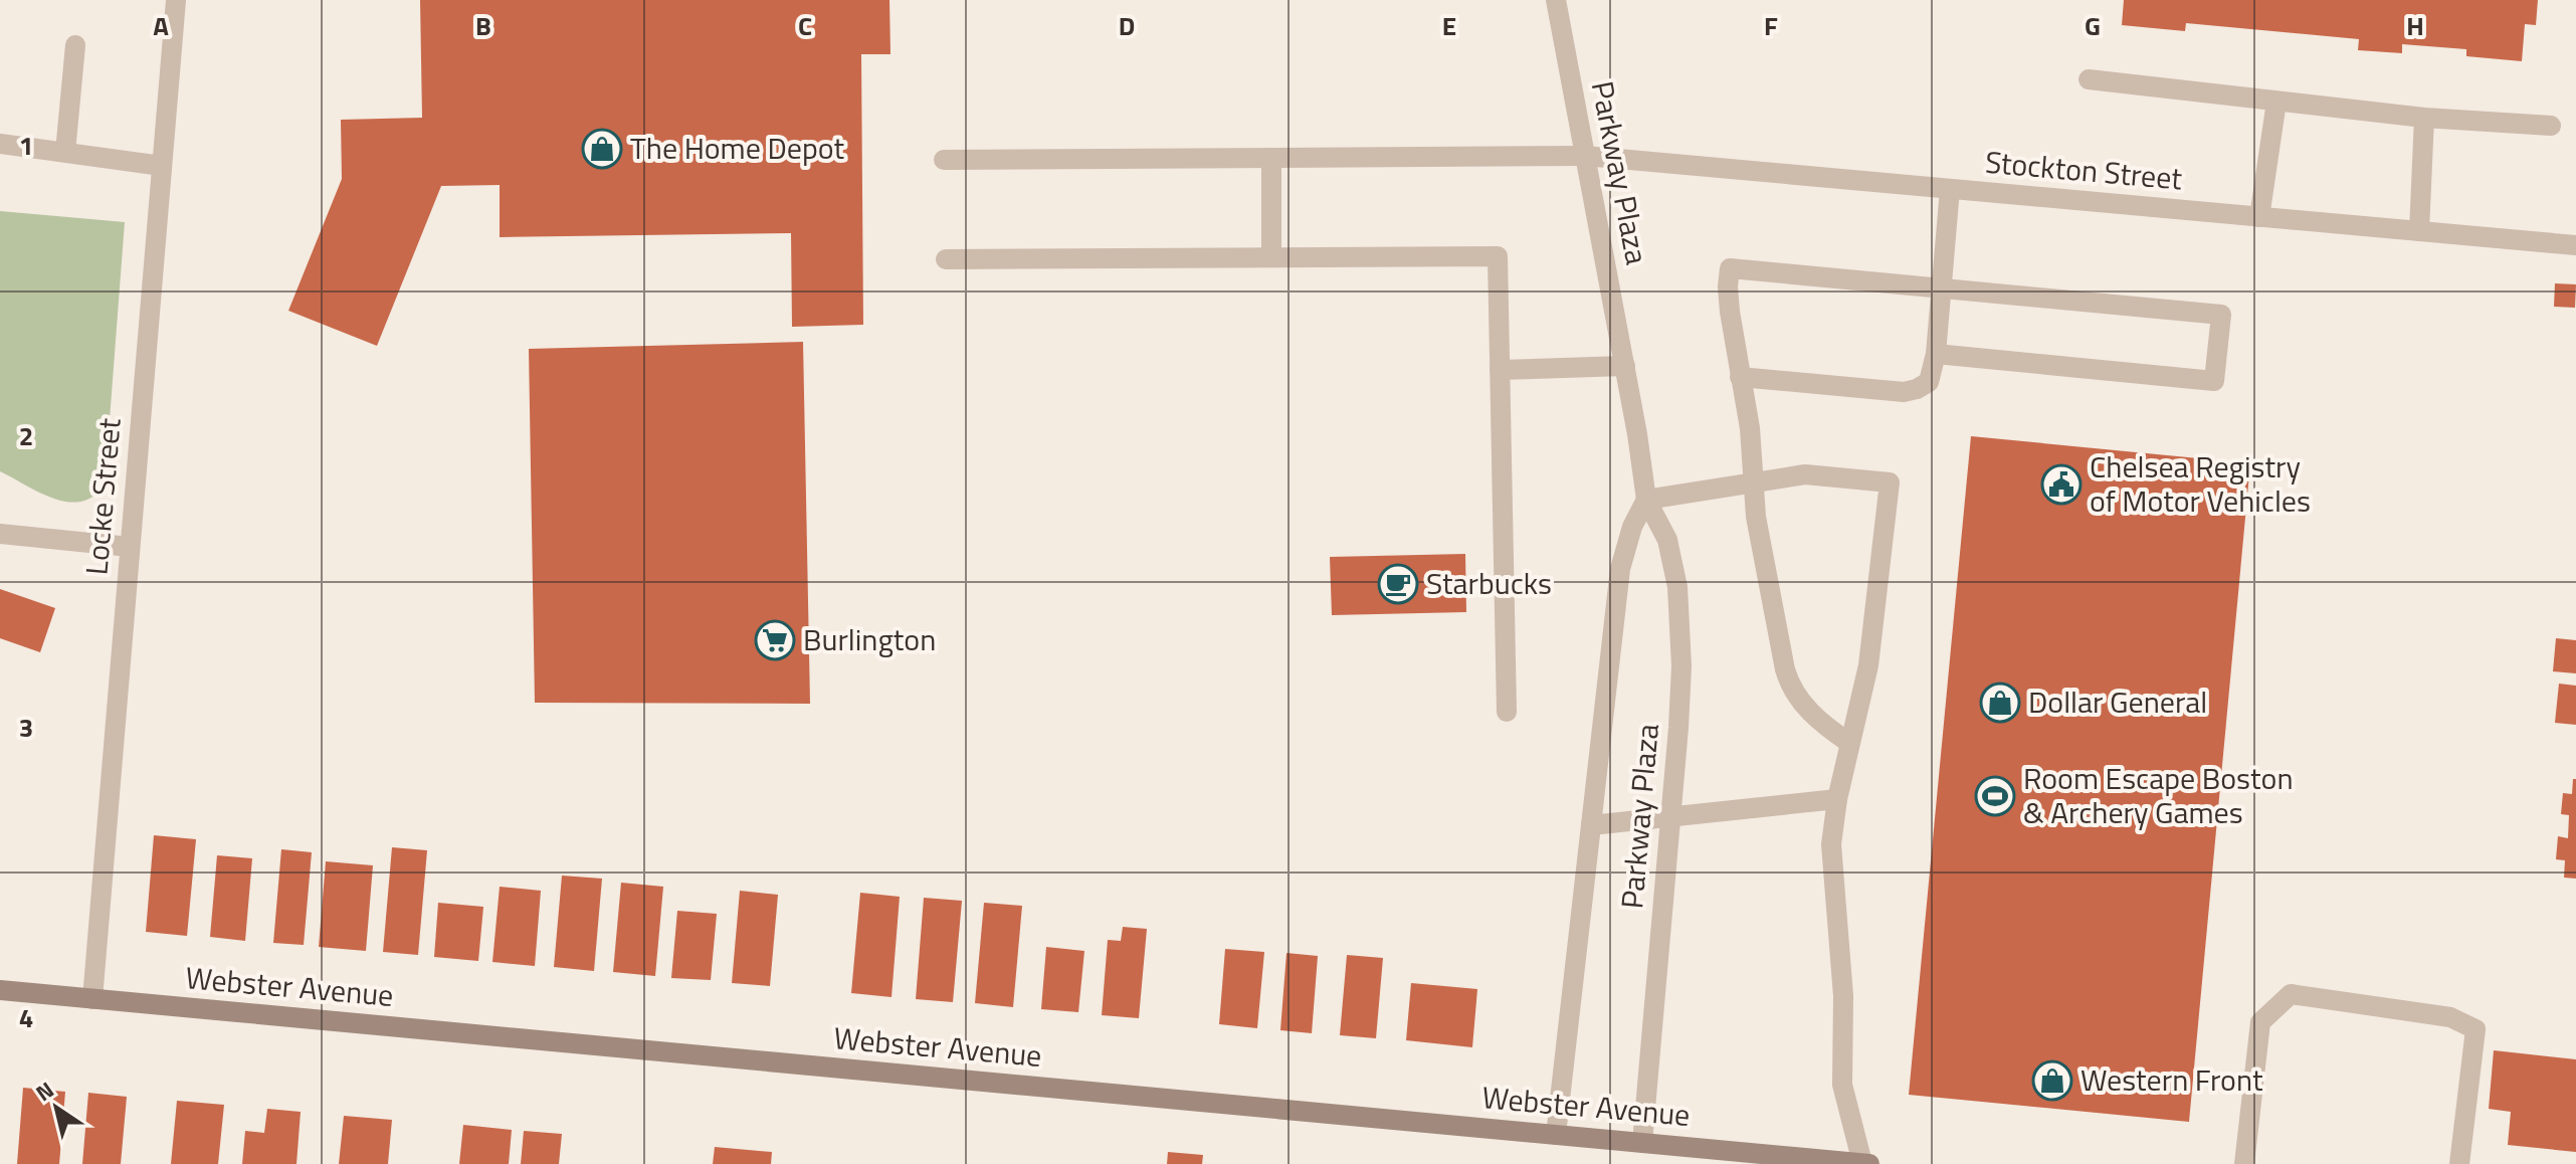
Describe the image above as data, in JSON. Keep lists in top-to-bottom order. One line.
{"streets":{"street":["Stockton Street","Parkway Plaza","Locke Street","Webster Avenue"]},"crossings":[["Stockton Street","Parkway Plaza"],["Parkway Plaza","Webster Avenue"],["Locke Street","Webster Avenue"]],"places":{"shop":["The Home Depot","Dollar General","Western Front"],"public building":["Chelsea Registry of Motor Vehicles"],"cafe":["Starbucks"],"supermarket":["Burlington"],"sports":["Room Escape Boston & Archery Games"]},"north":"top left","grid":{"columns":["A","B","C","D","E","F","G","H"],"rows":["1","2","3","4"]}}
